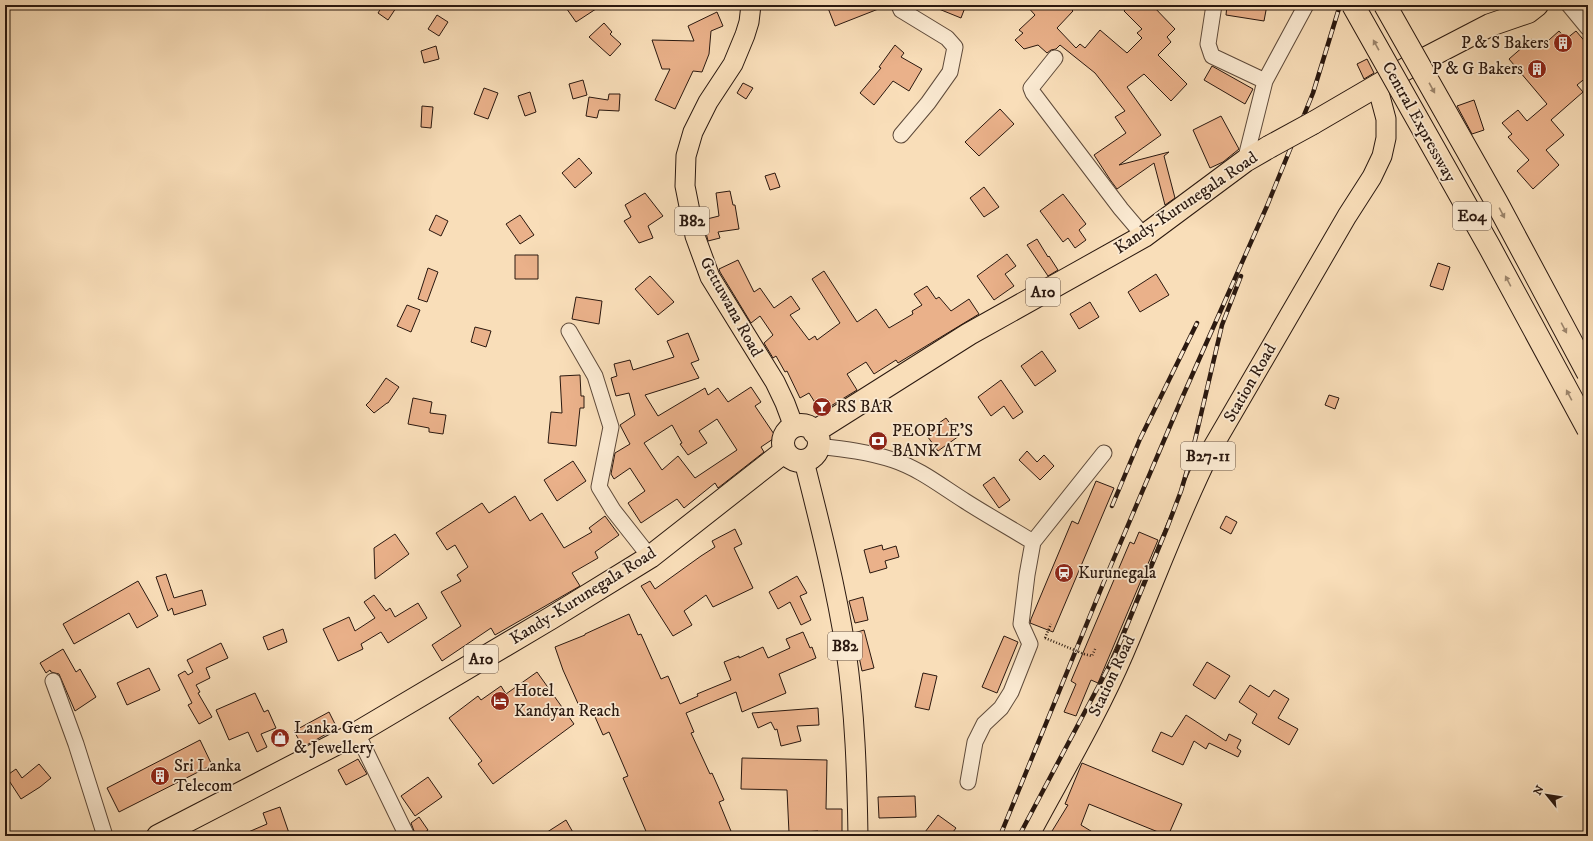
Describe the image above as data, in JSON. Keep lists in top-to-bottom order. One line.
{"streets":{"highway":["Central Expressway","Kandy-Kurunegala Road","E04","A10"],"main road":["B82","Gettuwana Road","Station Road","B27-11"]},"crossings":[["Kandy-Kurunegala Road","B82"],["Kandy-Kurunegala Road","A10"],["Kandy-Kurunegala Road","Gettuwana Road"],["Kandy-Kurunegala Road","Station Road"],["B82","Gettuwana Road"],["A10","Station Road"]],"places":{"building":["P & S Bakers","P & G Bakers","Sri Lanka Telecom"],"bar":["RS BAR"],"bank":["PEOPLE'S BANK ATM"],"station":["Kurunegala"],"hotel":["Hotel Kandyan Reach"],"shop":["Lanka Gem & Jewellery"]},"north":"top left"}
